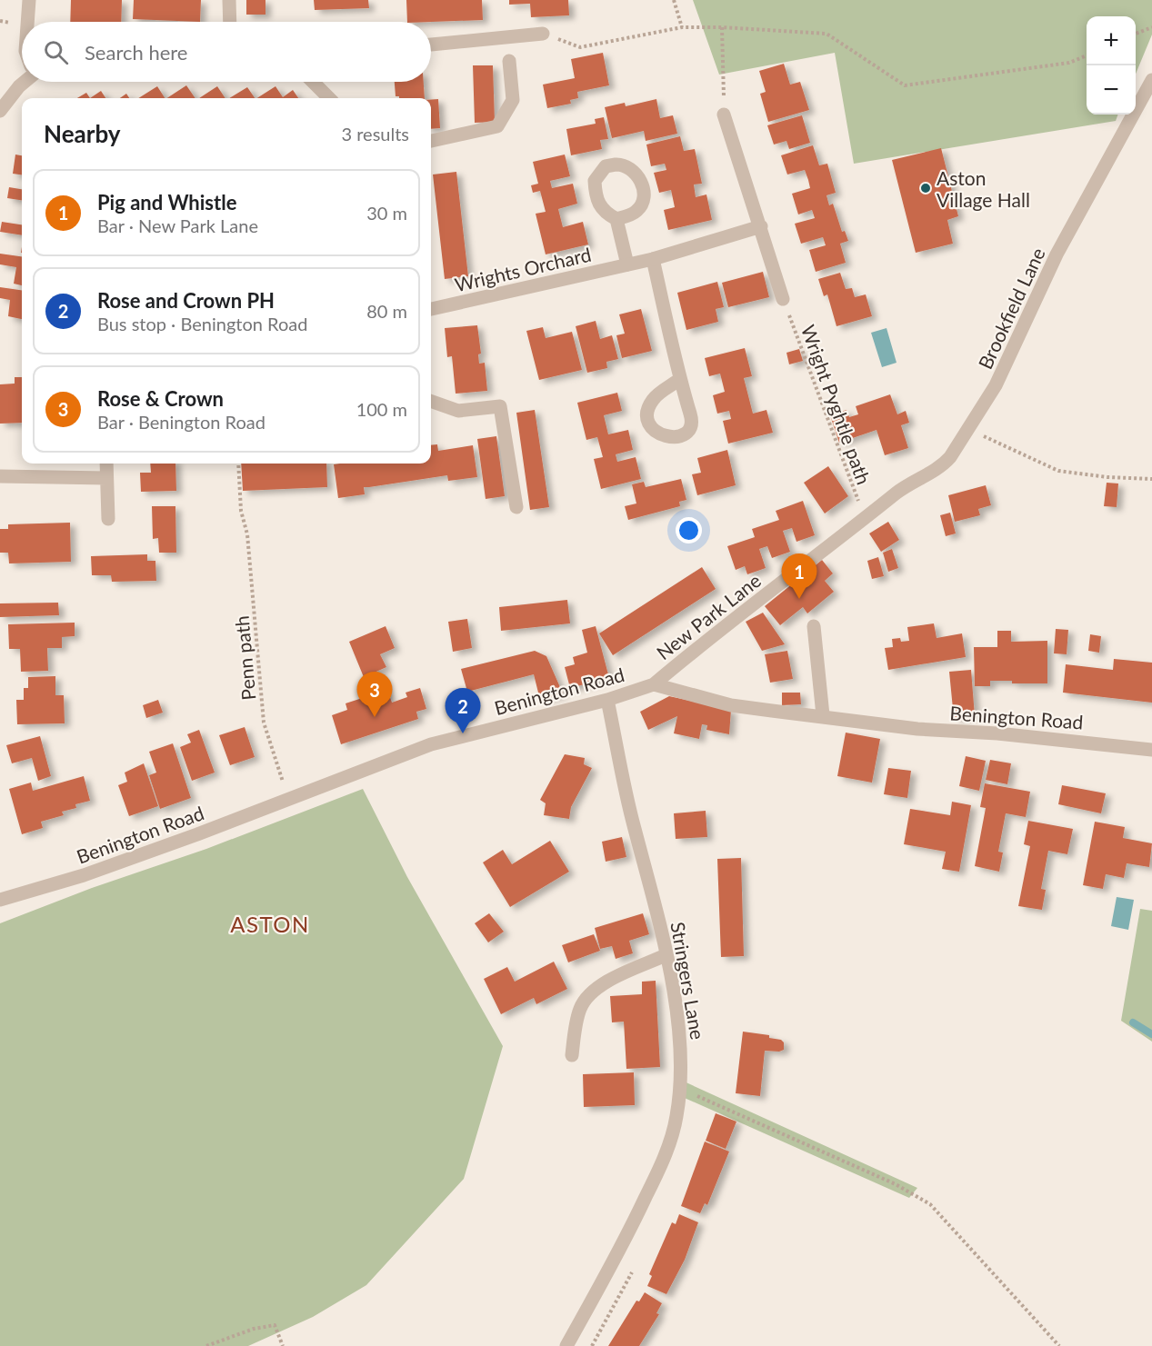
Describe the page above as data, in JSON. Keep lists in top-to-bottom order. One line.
{"streets":{"street":["Wrights Orchard","Brookfield Lane","New Park Lane","Benington Road","Stringers Lane"],"path":["Wright Pyghtle path","Penn path"]},"crossings":[["Brookfield Lane","Wright Pyghtle path"],["Brookfield Lane","New Park Lane"],["Wright Pyghtle path","New Park Lane"],["New Park Lane","Benington Road"],["Penn path","Benington Road"],["Benington Road","Stringers Lane"]],"districts":["ASTON"],"places":["Aston Village Hall"],"page":{"map_buttons":["+","−"],"search":"Search here","heading":["Nearby","3 results"],"list":[{"mark":"1","name":"Pig and Whistle","note":"Bar · New Park Lane","value":"30 m"},{"mark":"2","name":"Rose and Crown PH","note":"Bus stop · Benington Road","value":"80 m"},{"mark":"3","name":"Rose & Crown","note":"Bar · Benington Road","value":"100 m"}],"pins":["1","3","2"]}}
